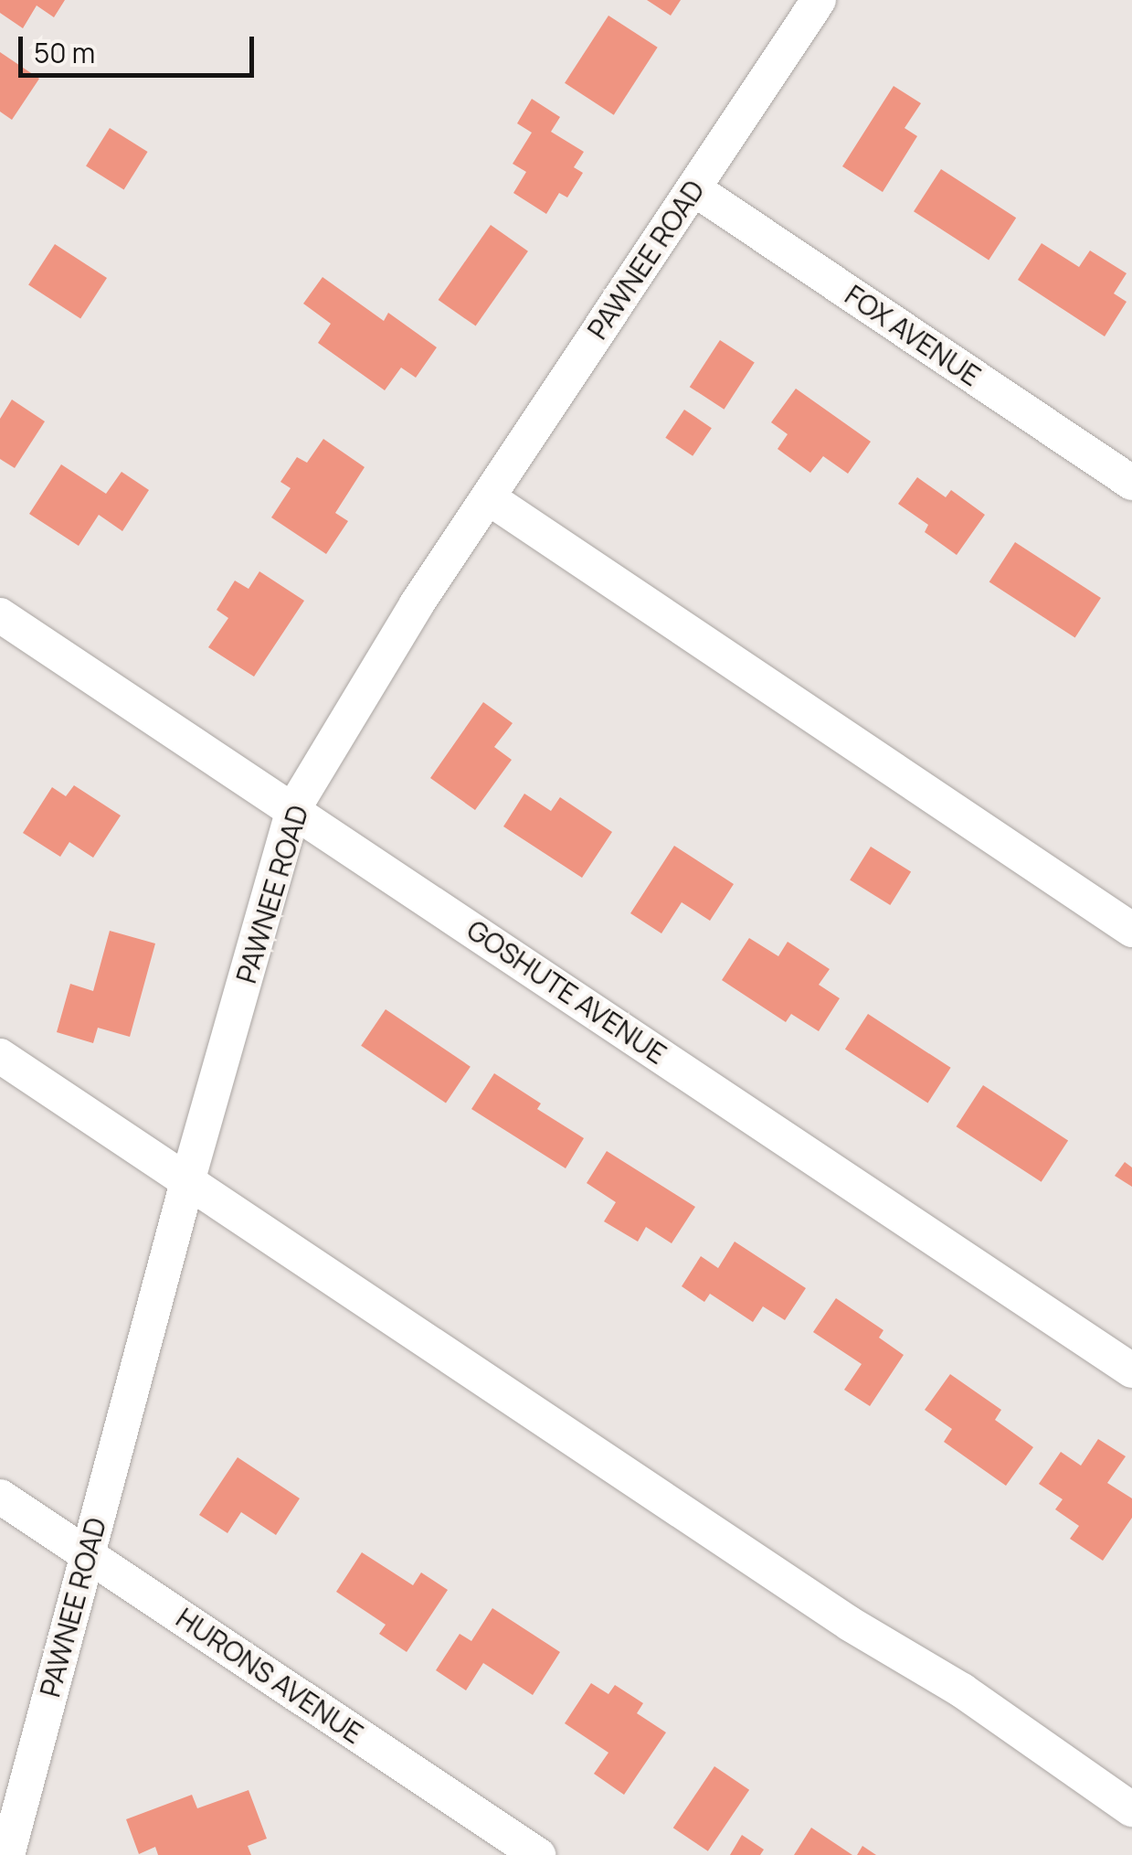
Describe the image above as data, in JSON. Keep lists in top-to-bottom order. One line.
{"streets":{"street":["PAWNEE ROAD","FOX AVENUE","GOSHUTE AVENUE","HURONS AVENUE"]},"crossings":[["PAWNEE ROAD","FOX AVENUE"],["PAWNEE ROAD","GOSHUTE AVENUE"],["PAWNEE ROAD","HURONS AVENUE"]],"scale_bar":"50 m"}
